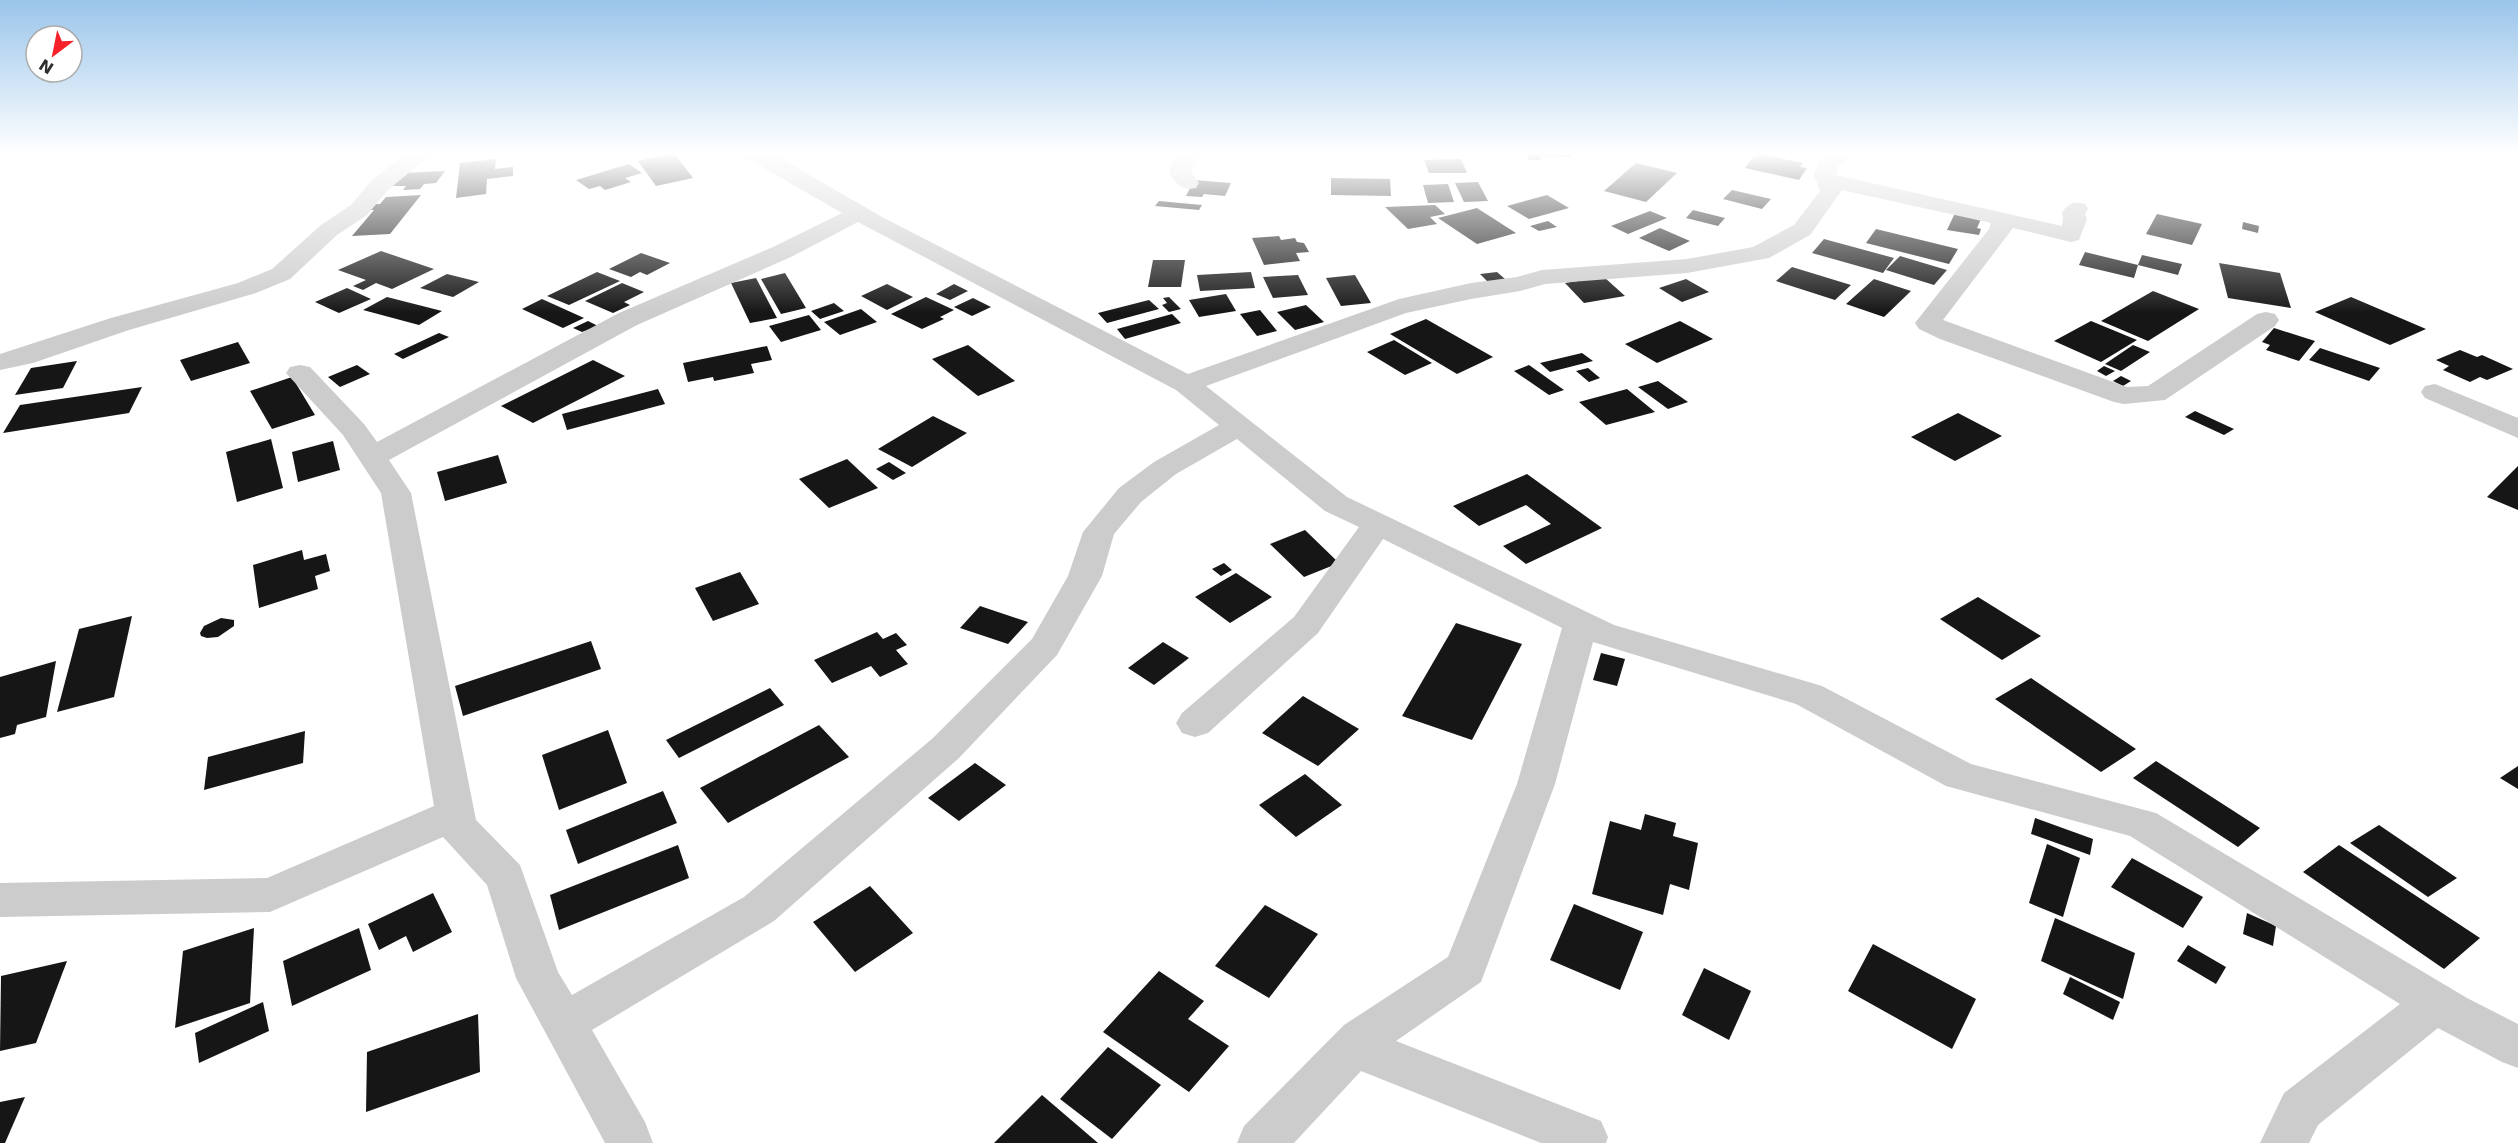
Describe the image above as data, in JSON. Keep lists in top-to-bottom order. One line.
{"north":"bottom left"}
